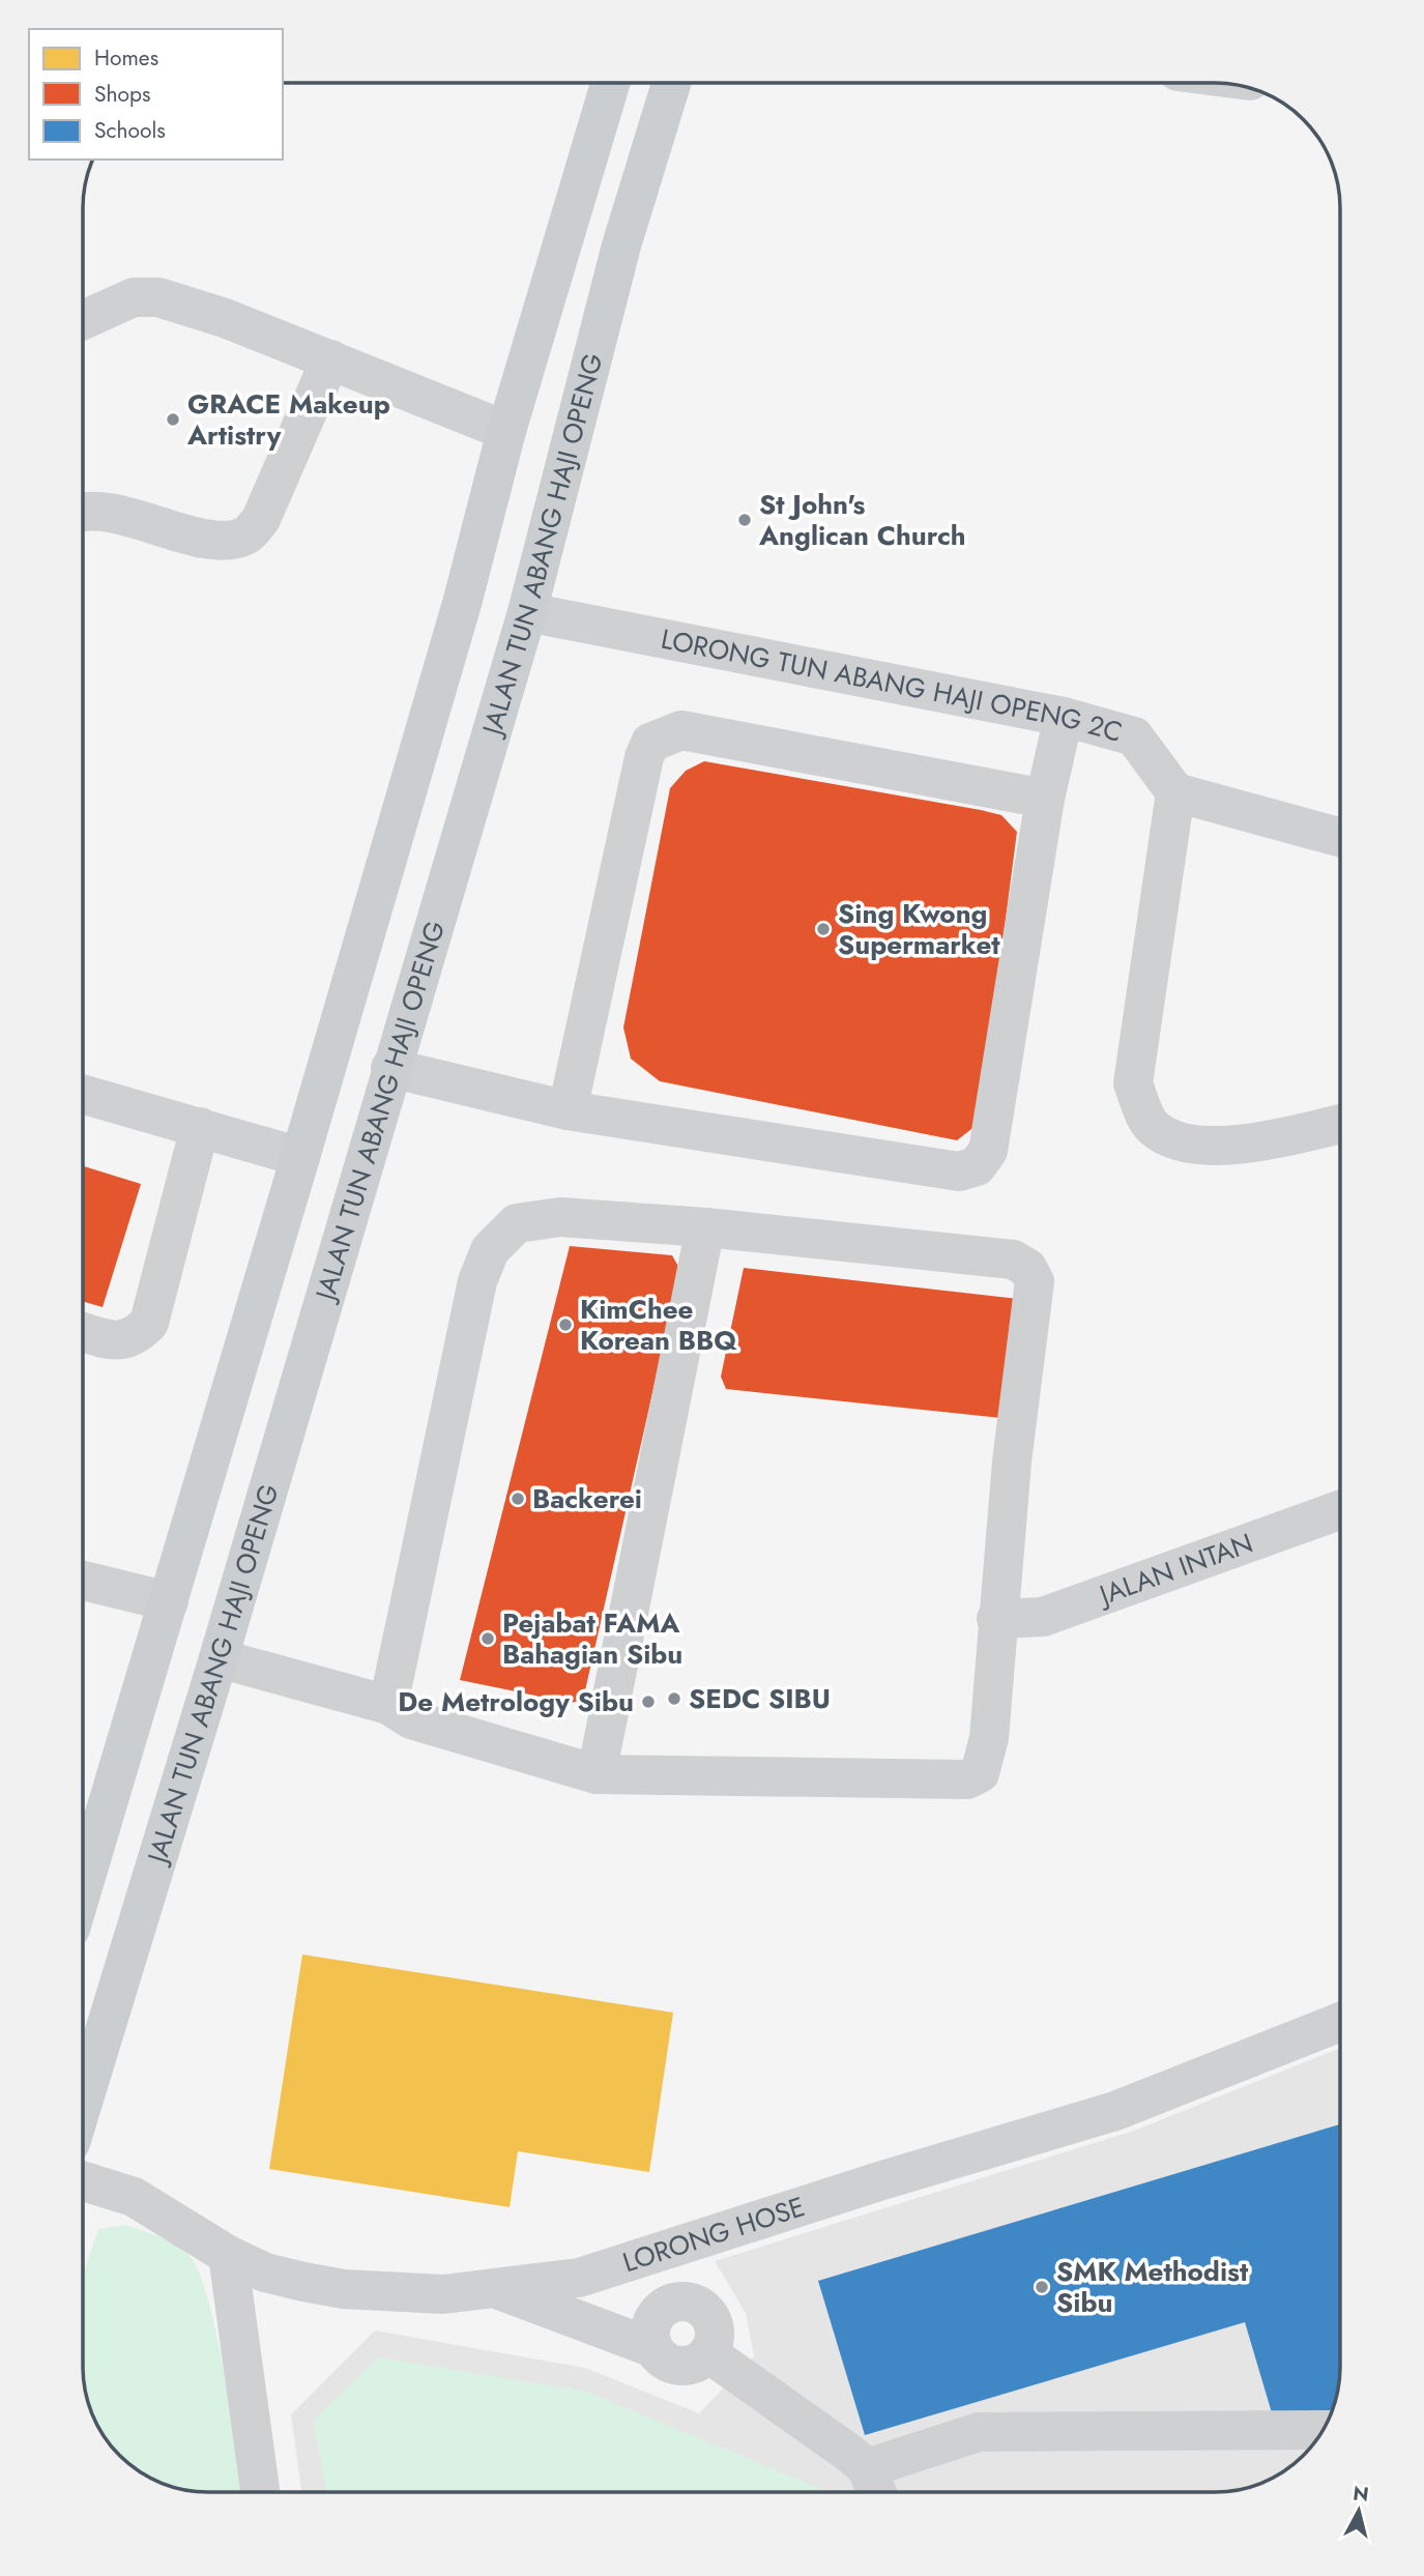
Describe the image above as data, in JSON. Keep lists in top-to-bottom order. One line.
{"streets":{"main road":["JALAN TUN ABANG HAJI OPENG"],"street":["LORONG TUN ABANG HAJI OPENG 2C","JALAN INTAN","LORONG HOSE"]},"crossings":[["JALAN TUN ABANG HAJI OPENG","LORONG TUN ABANG HAJI OPENG 2C"]],"places":["GRACE Makeup Artistry","St John's Anglican Church","Sing Kwong Supermarket","KimChee Korean BBQ","Backerei","Pejabat FAMA Bahagian Sibu","SEDC SIBU","De Metrology Sibu","SMK Methodist Sibu"],"legend":["Homes","Shops","Schools"],"north":"top"}
